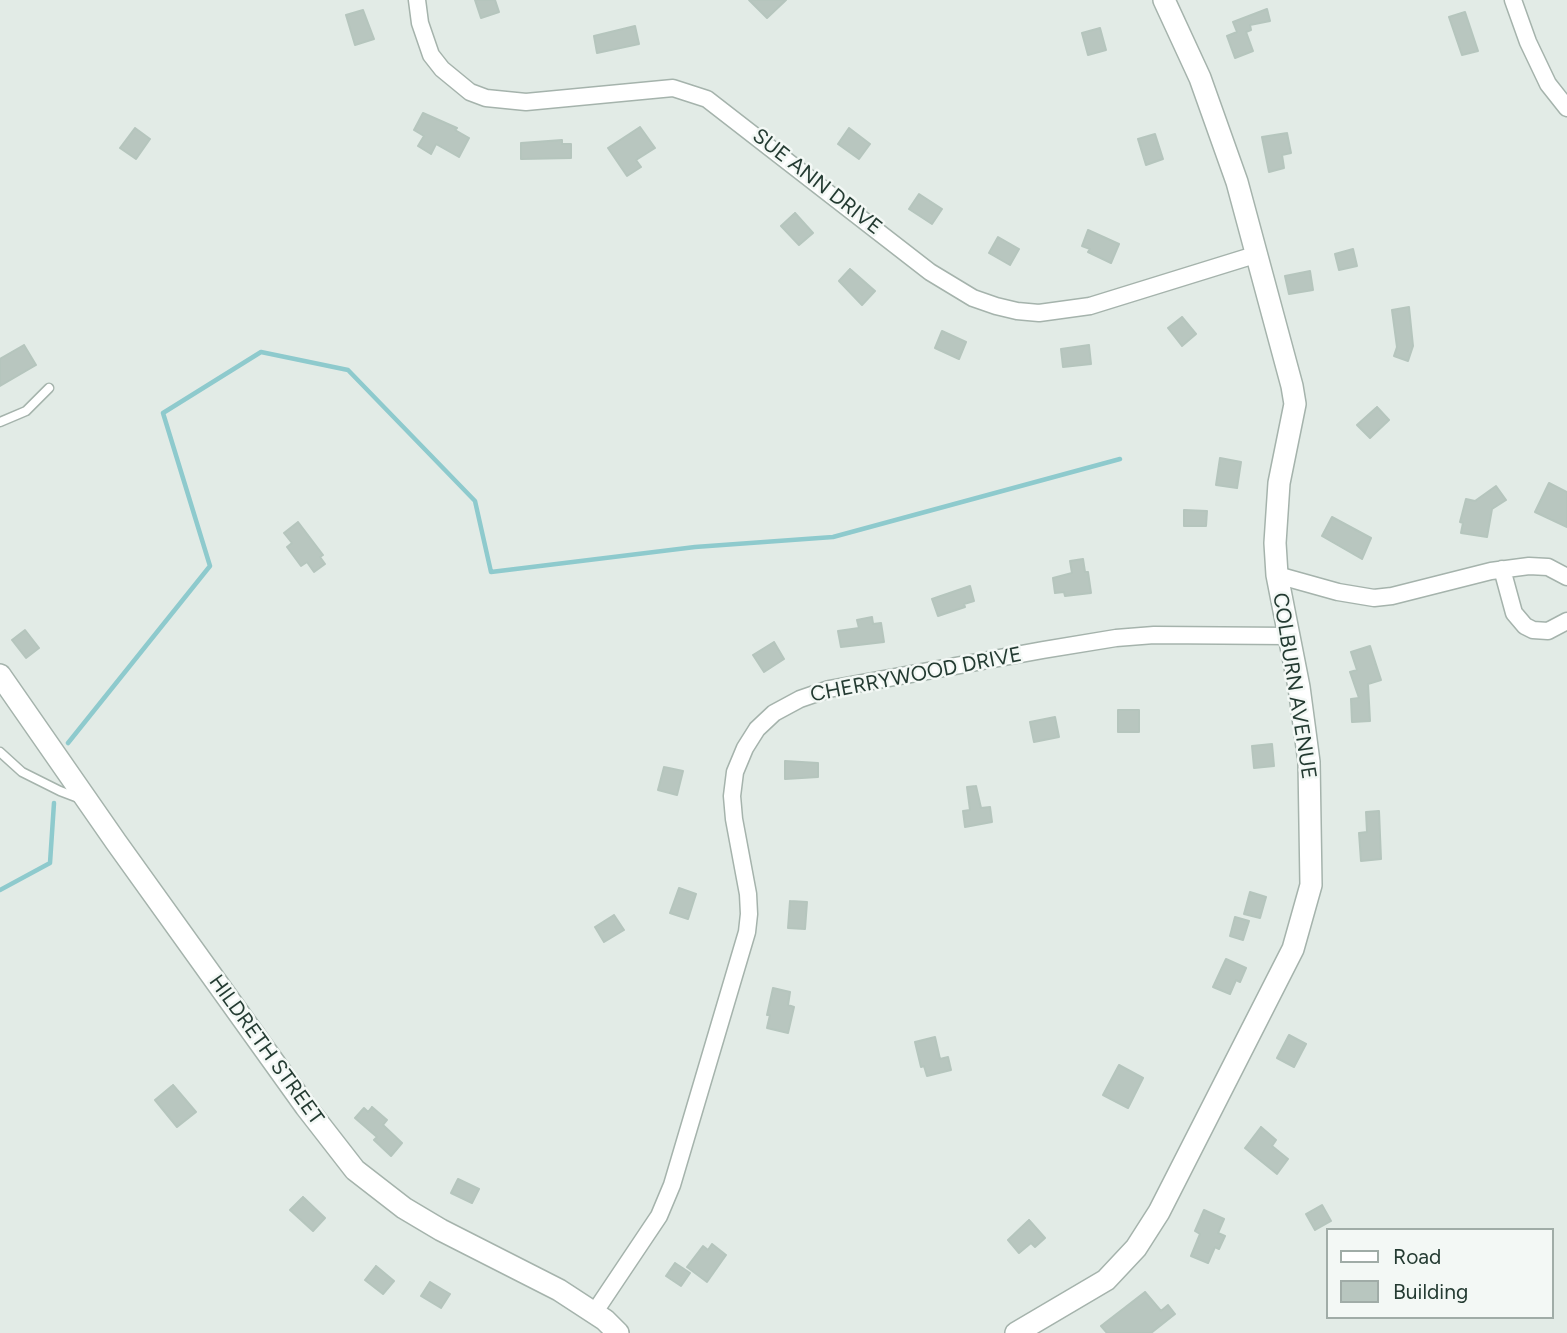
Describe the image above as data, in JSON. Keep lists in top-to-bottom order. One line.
{"streets":{"street":["SUE ANN DRIVE","CHERRYWOOD DRIVE","COLBURN AVENUE","HILDRETH STREET"]},"crossings":[["SUE ANN DRIVE","COLBURN AVENUE"],["CHERRYWOOD DRIVE","COLBURN AVENUE"],["CHERRYWOOD DRIVE","HILDRETH STREET"]],"legend":["Road","Building"]}
